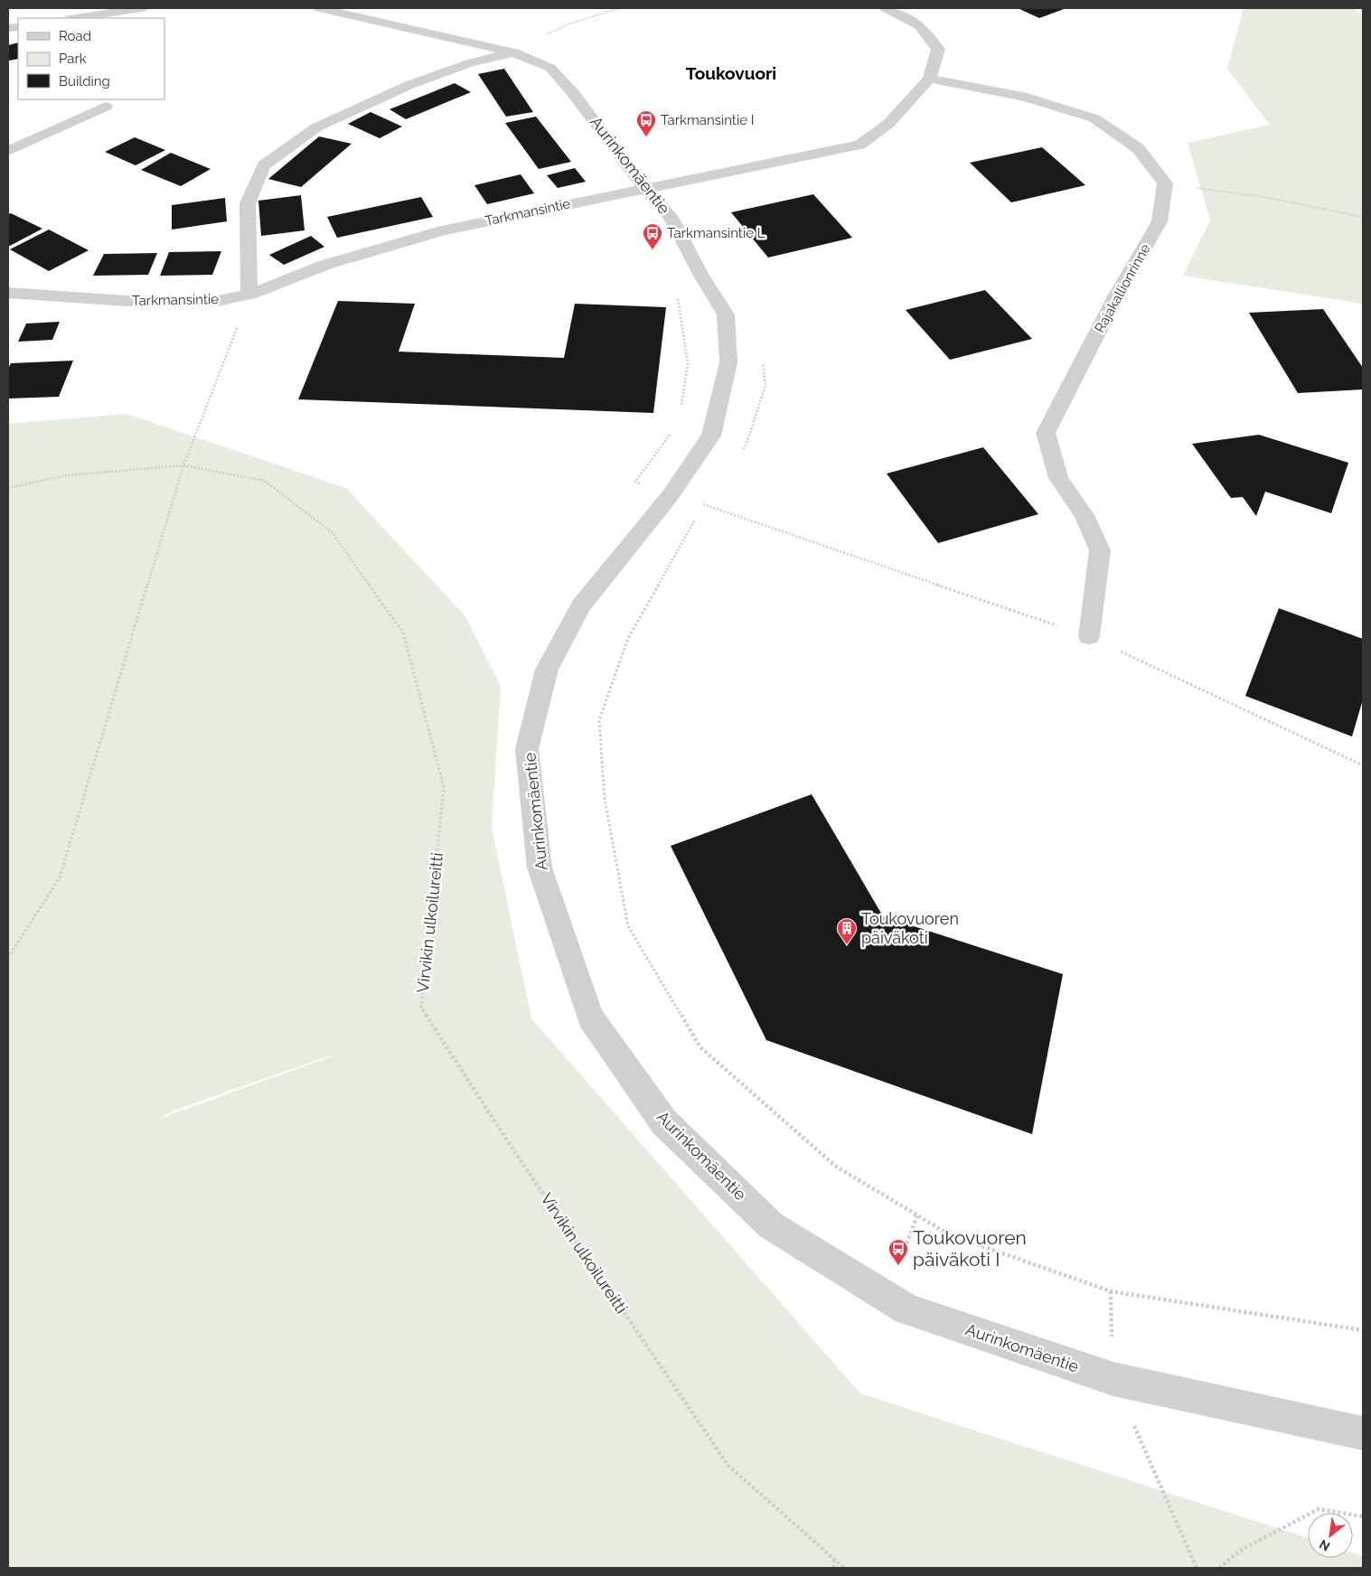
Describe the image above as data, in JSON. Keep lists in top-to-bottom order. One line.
{"streets":{"street":["Aurinkomäentie","Tarkmansintie","Rajakallionrinne"],"path":["Virvikin ulkoilureitti"]},"crossings":[["Aurinkomäentie","Tarkmansintie"]],"districts":["Toukovuori"],"places":{"bus stop":["Tarkmansintie I","Tarkmansintie L","Toukovuoren päiväkoti I"],"building":["Toukovuoren päiväkoti"]},"legend":["Road","Park","Building"],"north":"bottom left"}
